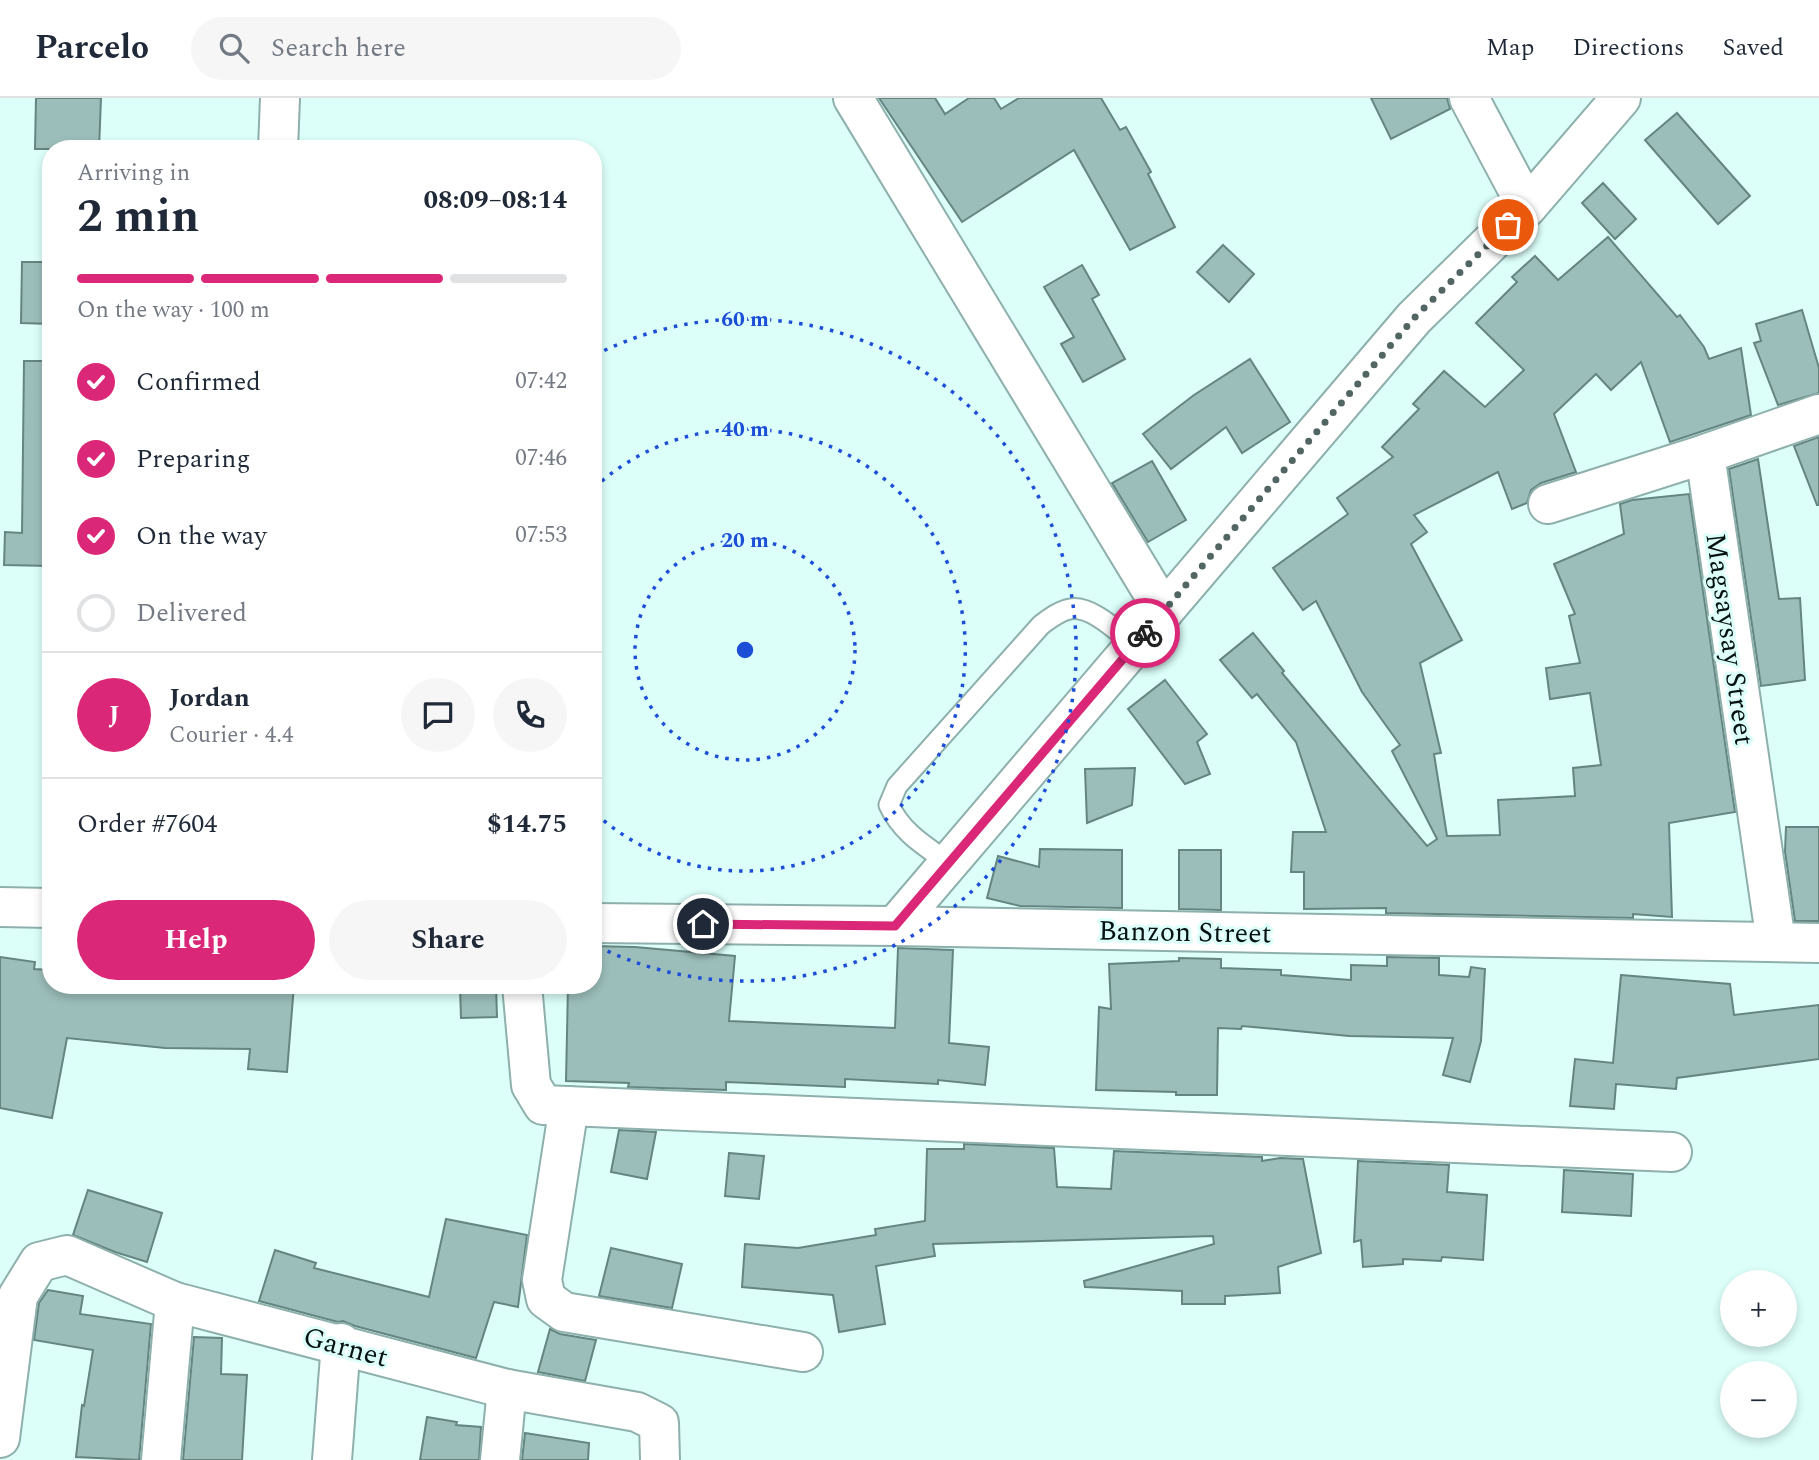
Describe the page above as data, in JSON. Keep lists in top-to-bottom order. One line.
{"streets":{"street":["Magsaysay Street","Banzon Street","Garnet"]},"crossings":[["Magsaysay Street","Banzon Street"]],"page":{"header":"Parcelo","search":"Search here","nav":["Map","Directions","Saved"],"heading":["2 min","Arriving in","08:09–08:14"],"panel":["Jordan","Courier · 4.4","Order #7604","$14.75"],"bar":"On the way · 100 m","list":[["Confirmed","07:42"],["Preparing","07:46"],["On the way","07:53"],"Delivered"],"round":"J","buttons":["Help","Share"],"map_buttons":["+","−"]},"rings":["60 m","40 m","20 m"]}
